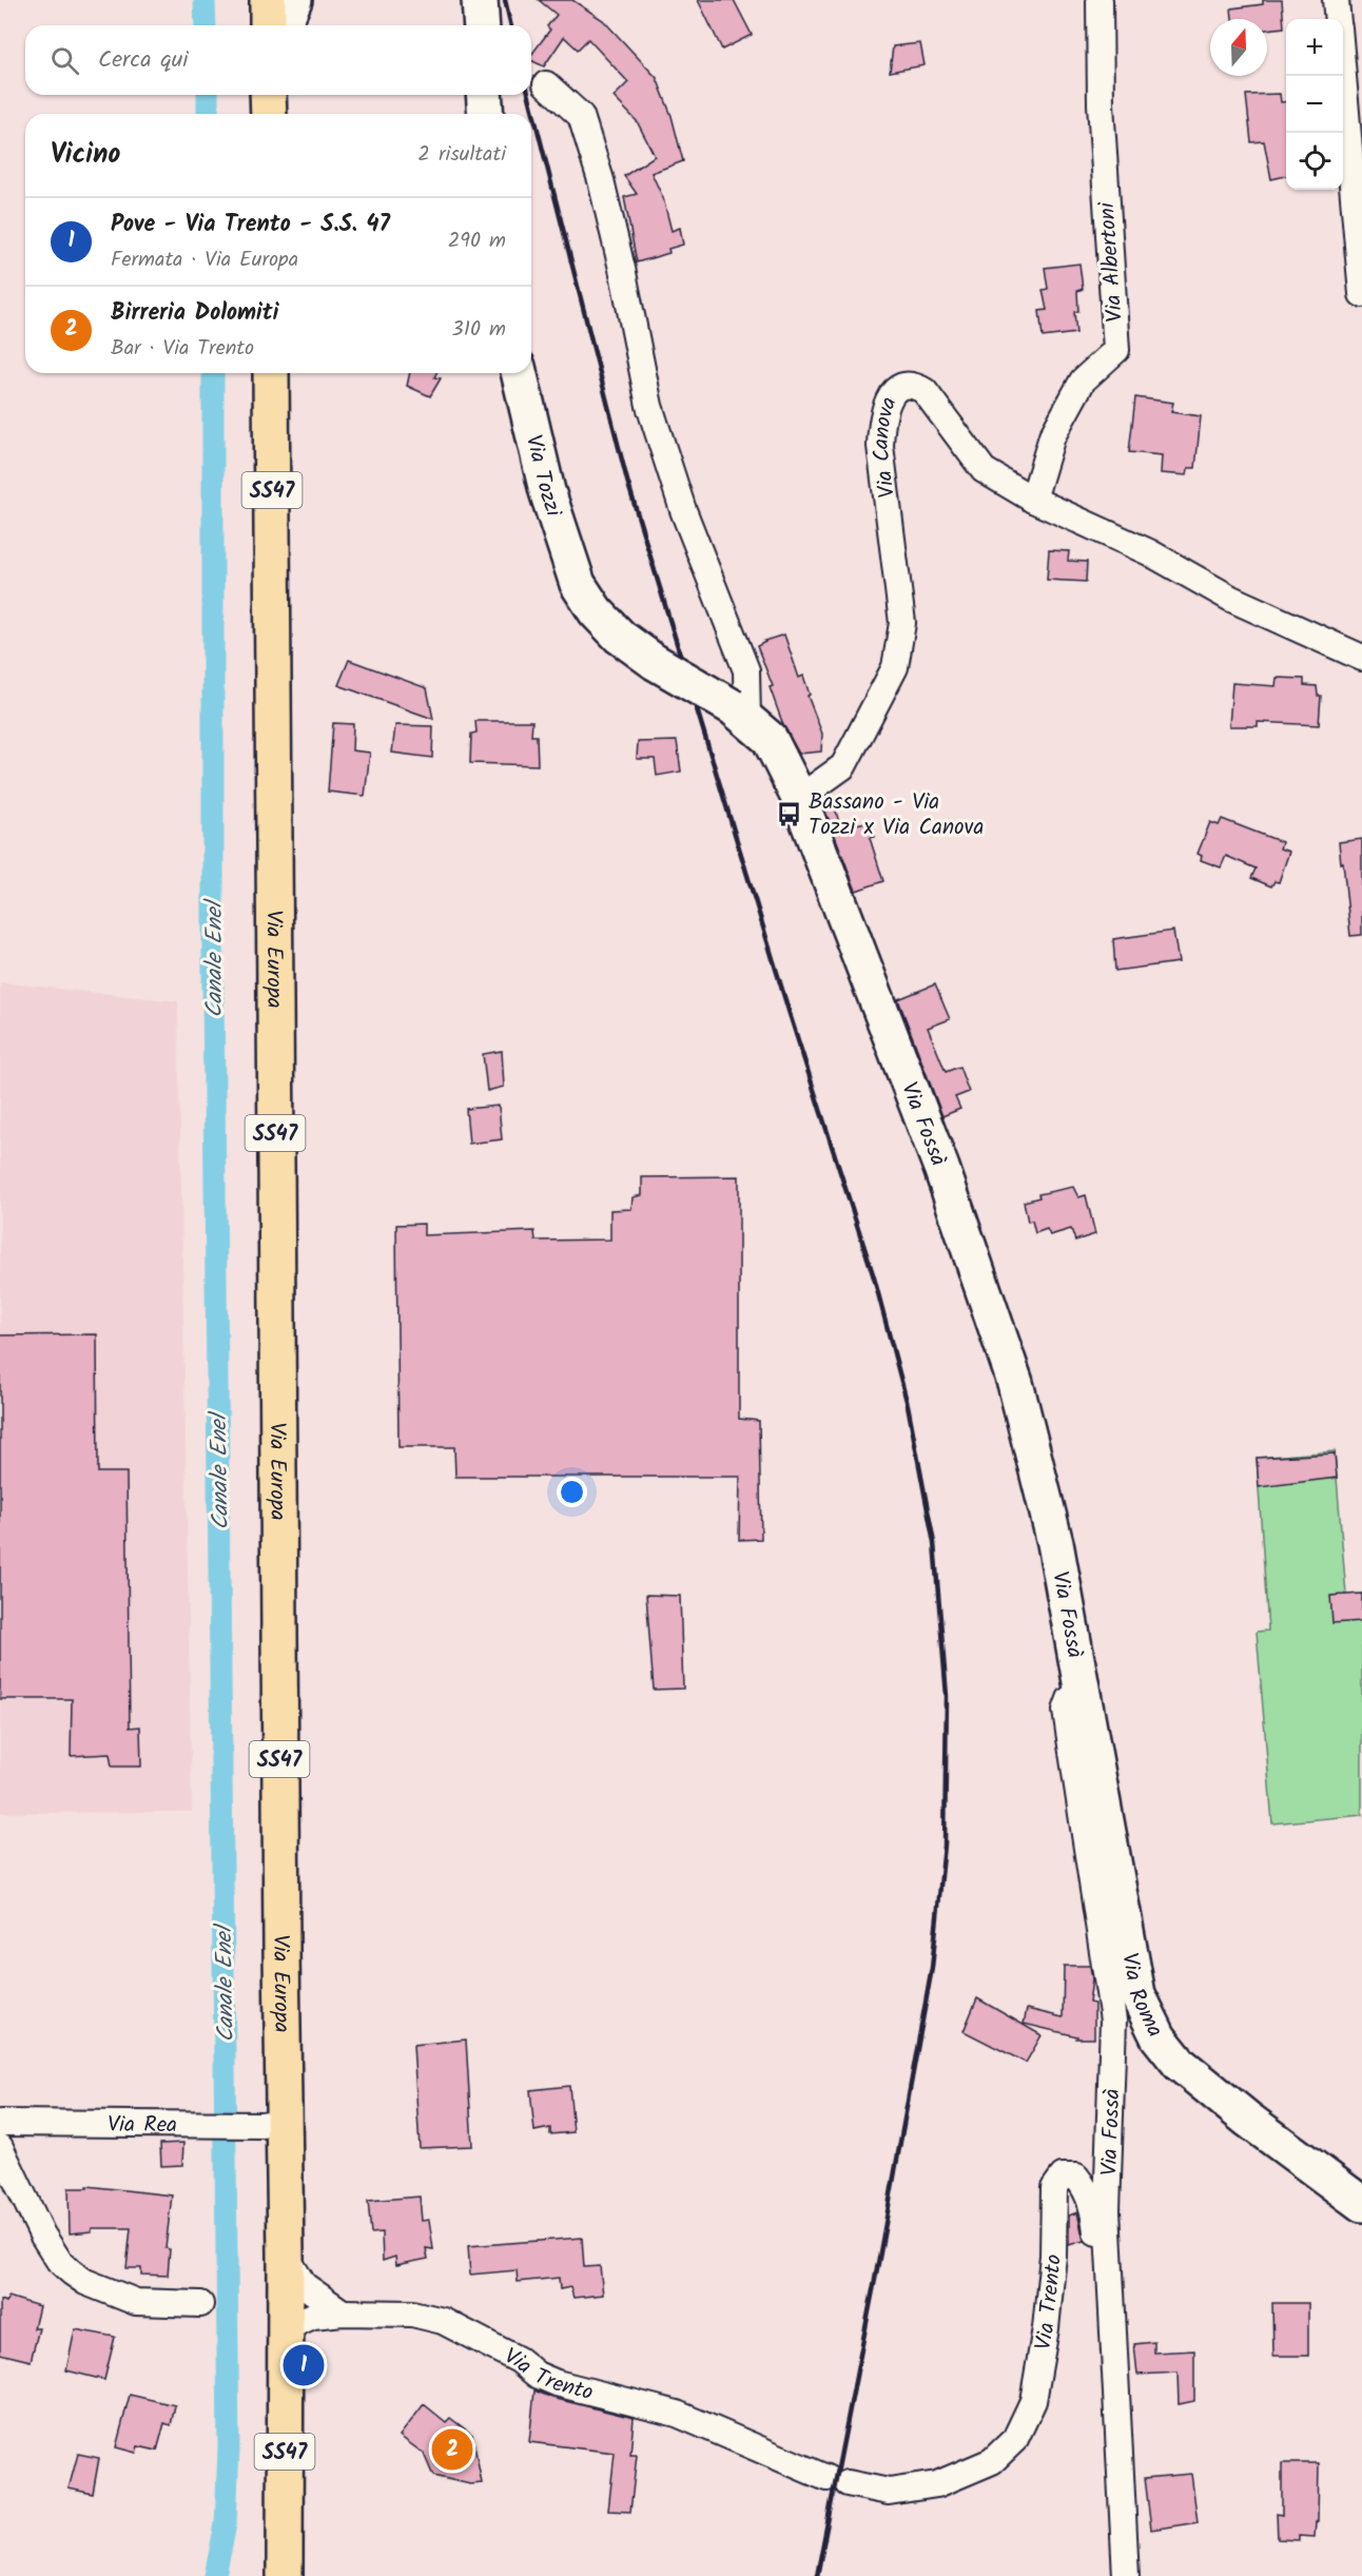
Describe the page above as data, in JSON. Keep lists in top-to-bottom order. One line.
{"streets":{"main road":["Via Tozzi","SS47","Via Europa","Via Fossà","Via Roma"],"street":["Via Albertoni","Via Canova","Via Rea","Via Trento"]},"crossings":[["Via Albertoni","Via Canova"],["Via Canova","Via Fossà"],["Via Tozzi","Via Fossà"],["Via Europa","Via Rea"],["Via Europa","Via Trento"],["Via Fossà","Via Roma"],["Via Fossà","Via Trento"]],"water":["Canale Enel"],"places":{"bus stop":["Bassano - Via Tozzi x Via Canova"]},"north":"top","page":{"map_buttons":["+","−"],"search":"Cerca qui","heading":["Vicino","2 risultati"],"list":[{"mark":"1","name":"Pove - Via Trento - S.S. 47","note":"Fermata · Via Europa","value":"290 m"},{"mark":"2","name":"Birreria Dolomiti","note":"Bar · Via Trento","value":"310 m"}],"pins":["1","2"]}}
